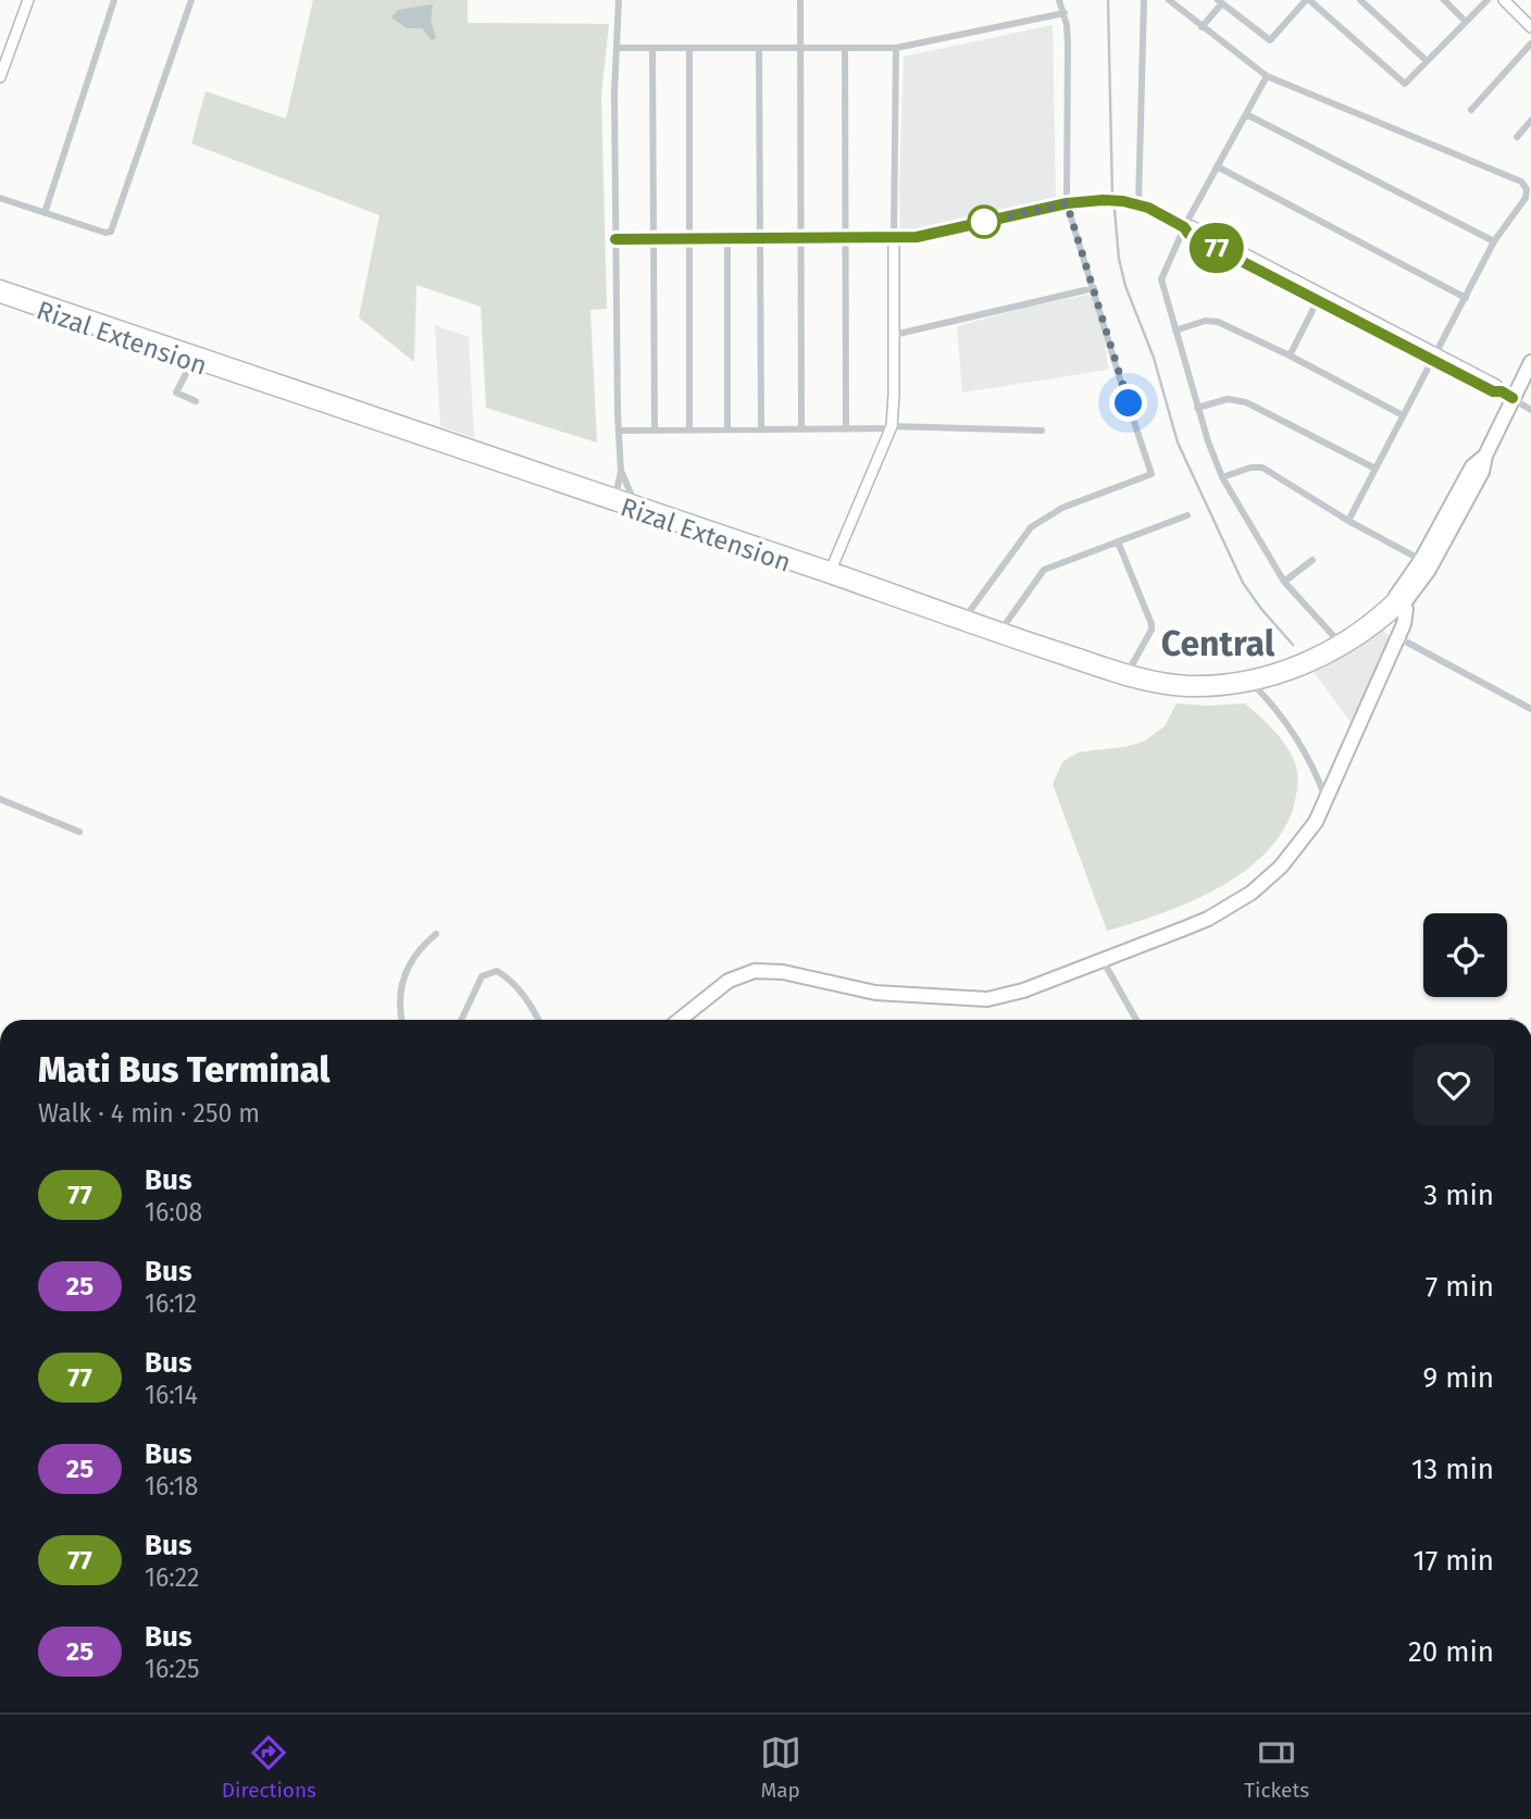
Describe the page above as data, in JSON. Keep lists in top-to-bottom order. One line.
{"streets":{"main road":["Rizal Extension"]},"districts":["Central"],"lines":["bus line 77"],"page":{"on_map":"77","heading":["Mati Bus Terminal","Walk · 4 min · 250 m"],"list":[{"mark":"77","name":"Bus","note":"16:08","value":"3 min"},{"mark":"25","name":"Bus","note":"16:12","value":"7 min"},{"mark":"77","name":"Bus","note":"16:14","value":"9 min"},{"mark":"25","name":"Bus","note":"16:18","value":"13 min"},{"mark":"77","name":"Bus","note":"16:22","value":"17 min"},{"mark":"25","name":"Bus","note":"16:25","value":"20 min"}],"tabs":["Directions","Map","Tickets"]}}
